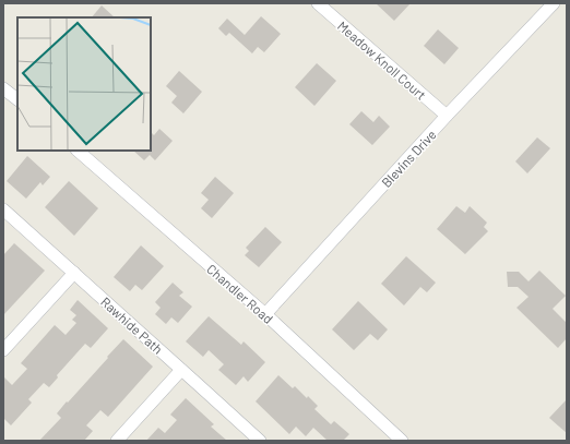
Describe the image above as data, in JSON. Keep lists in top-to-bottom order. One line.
{"streets":{"street":["Meadow Knoll Court","Blevins Drive","Chandler Road","Rawhide Path"]},"crossings":[["Meadow Knoll Court","Blevins Drive"],["Blevins Drive","Chandler Road"]]}
